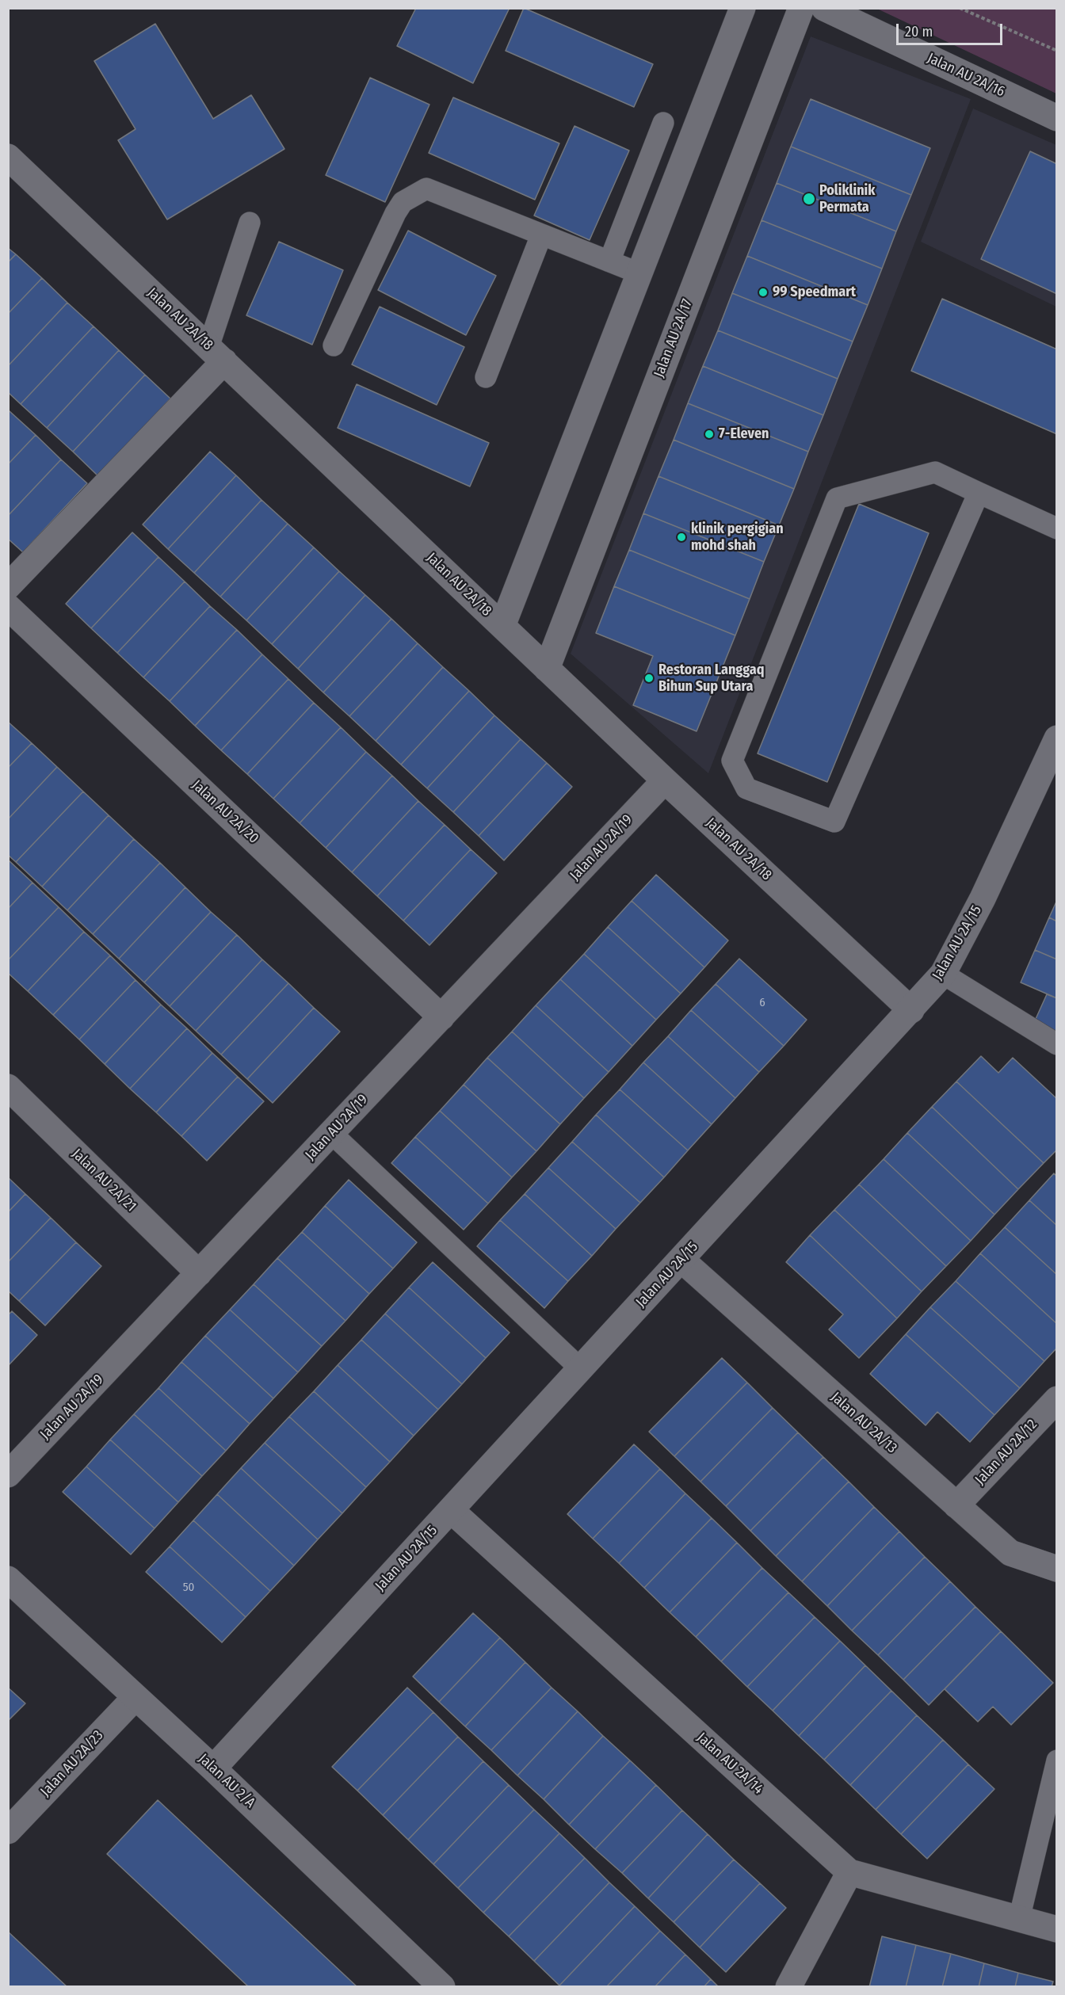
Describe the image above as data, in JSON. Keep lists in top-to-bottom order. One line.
{"streets":{"street":["Jalan AU 2A/16","Jalan AU 2A/18","Jalan AU 2A/17","Jalan AU 2A/20","Jalan AU 2A/19","Jalan AU 2A/15","Jalan AU 2A/21","Jalan AU 2A/13","Jalan AU 2A/12","Jalan AU 2A/23","Jalan AU 2A/14","Jalan AU 2/A"]},"crossings":[["Jalan AU 2A/18","Jalan AU 2A/17"],["Jalan AU 2A/18","Jalan AU 2A/19"],["Jalan AU 2A/18","Jalan AU 2A/15"],["Jalan AU 2A/20","Jalan AU 2A/19"],["Jalan AU 2A/19","Jalan AU 2A/21"],["Jalan AU 2A/15","Jalan AU 2A/13"],["Jalan AU 2A/15","Jalan AU 2A/14"],["Jalan AU 2A/15","Jalan AU 2/A"],["Jalan AU 2A/13","Jalan AU 2A/12"],["Jalan AU 2A/23","Jalan AU 2/A"]],"places":["Poliklinik Permata","99 Speedmart","7-Eleven","klinik pergigian mohd shah","Restoran Langgaq Bihun Sup Utara"],"house_numbers":["6","50"],"scale_bar":"20 m"}
